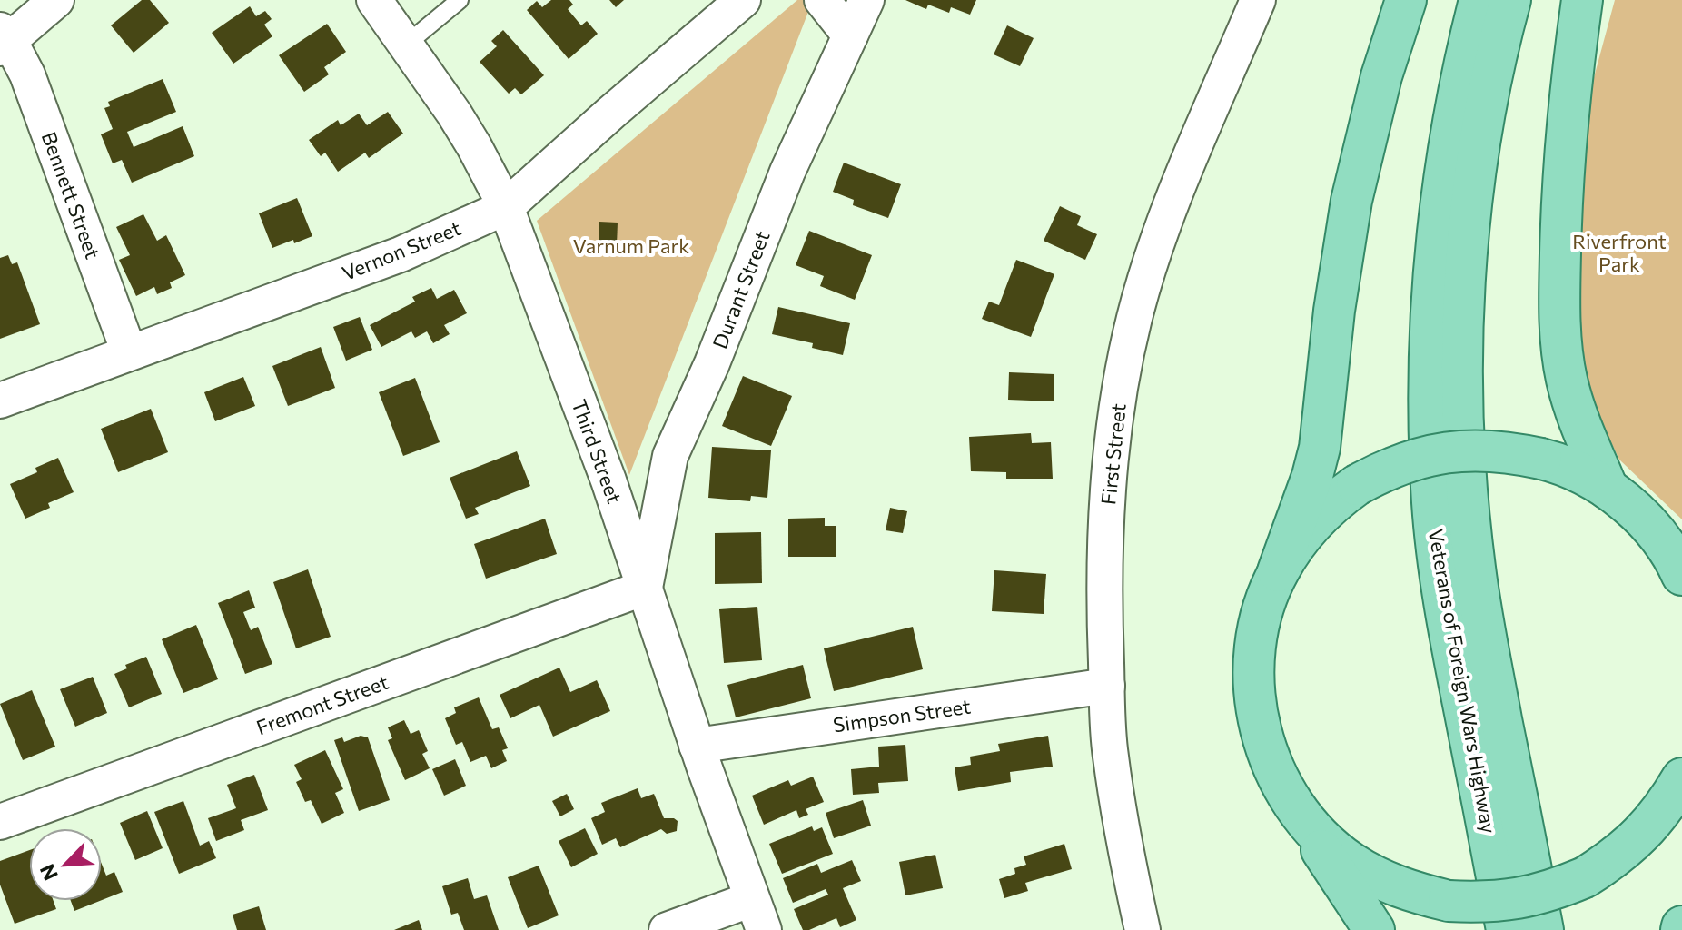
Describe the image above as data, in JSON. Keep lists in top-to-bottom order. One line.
{"streets":{"main road":["Veterans of Foreign Wars Highway"],"street":["Bennett Street","Vernon Street","Durant Street","Third Street","First Street","Fremont Street","Simpson Street"]},"crossings":[["Bennett Street","Vernon Street"],["Vernon Street","Third Street"],["Durant Street","Third Street"],["Durant Street","Fremont Street"],["Third Street","Fremont Street"],["Third Street","Simpson Street"],["First Street","Simpson Street"]],"parks":["Riverfront Park","Varnum Park"],"north":"bottom left"}
